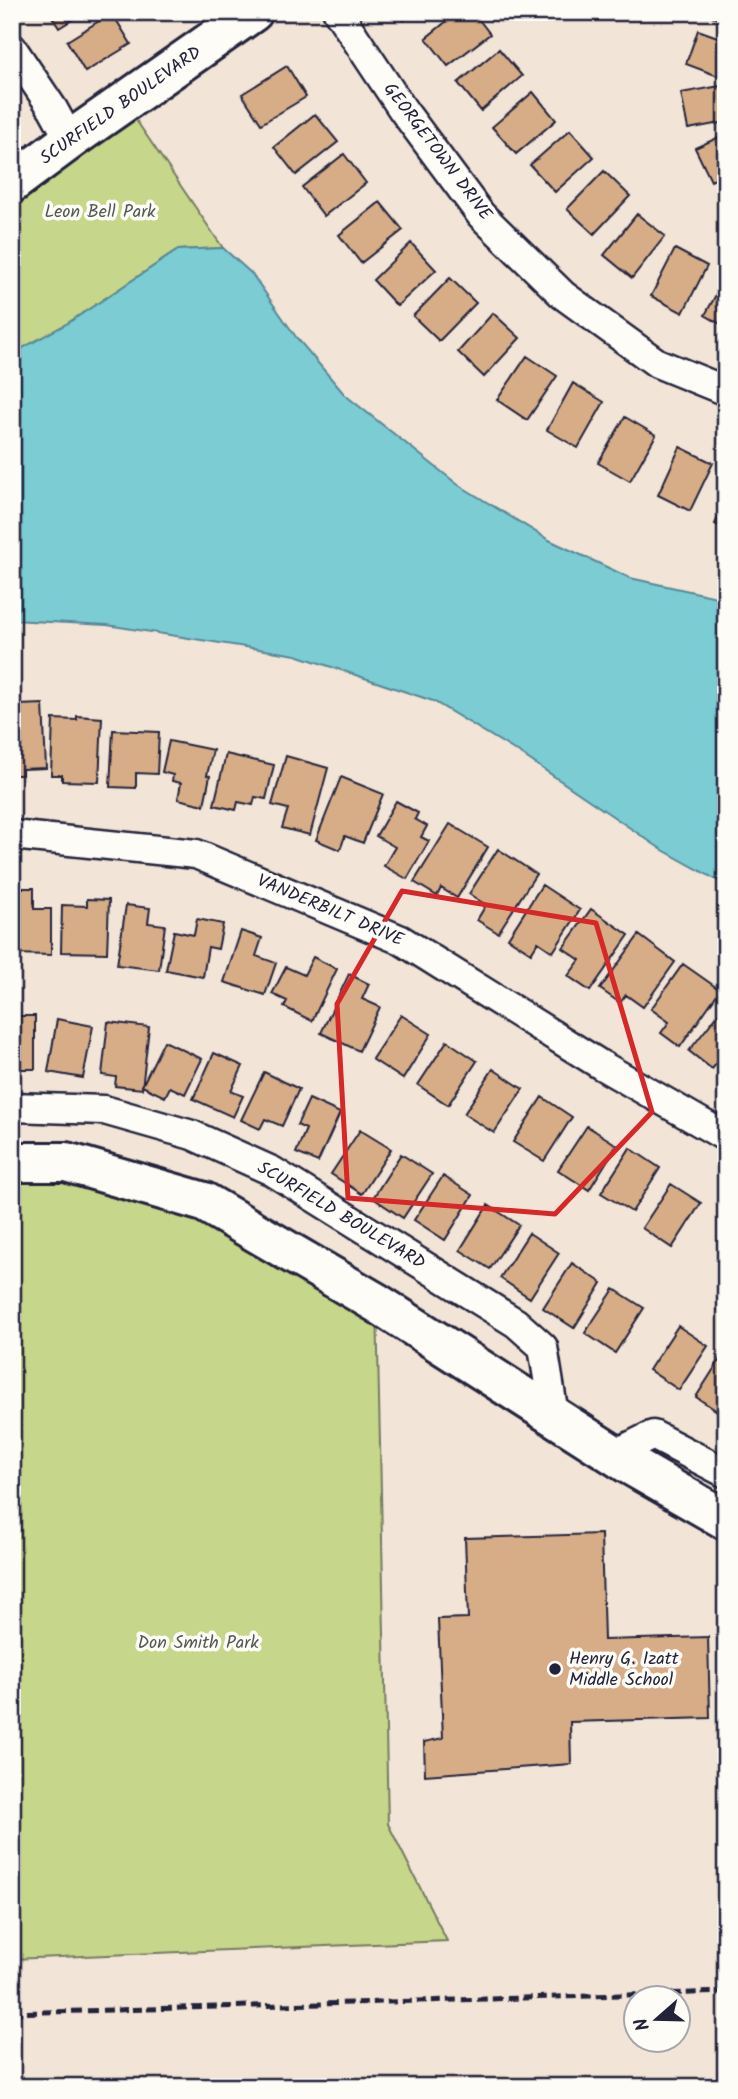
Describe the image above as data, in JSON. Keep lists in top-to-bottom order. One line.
{"streets":{"street":["SCURFIELD BOULEVARD","GEORGETOWN DRIVE","VANDERBILT DRIVE"]},"parks":["Leon Bell Park","Don Smith Park"],"places":["Henry G. Izatt Middle School"],"north":"left"}
